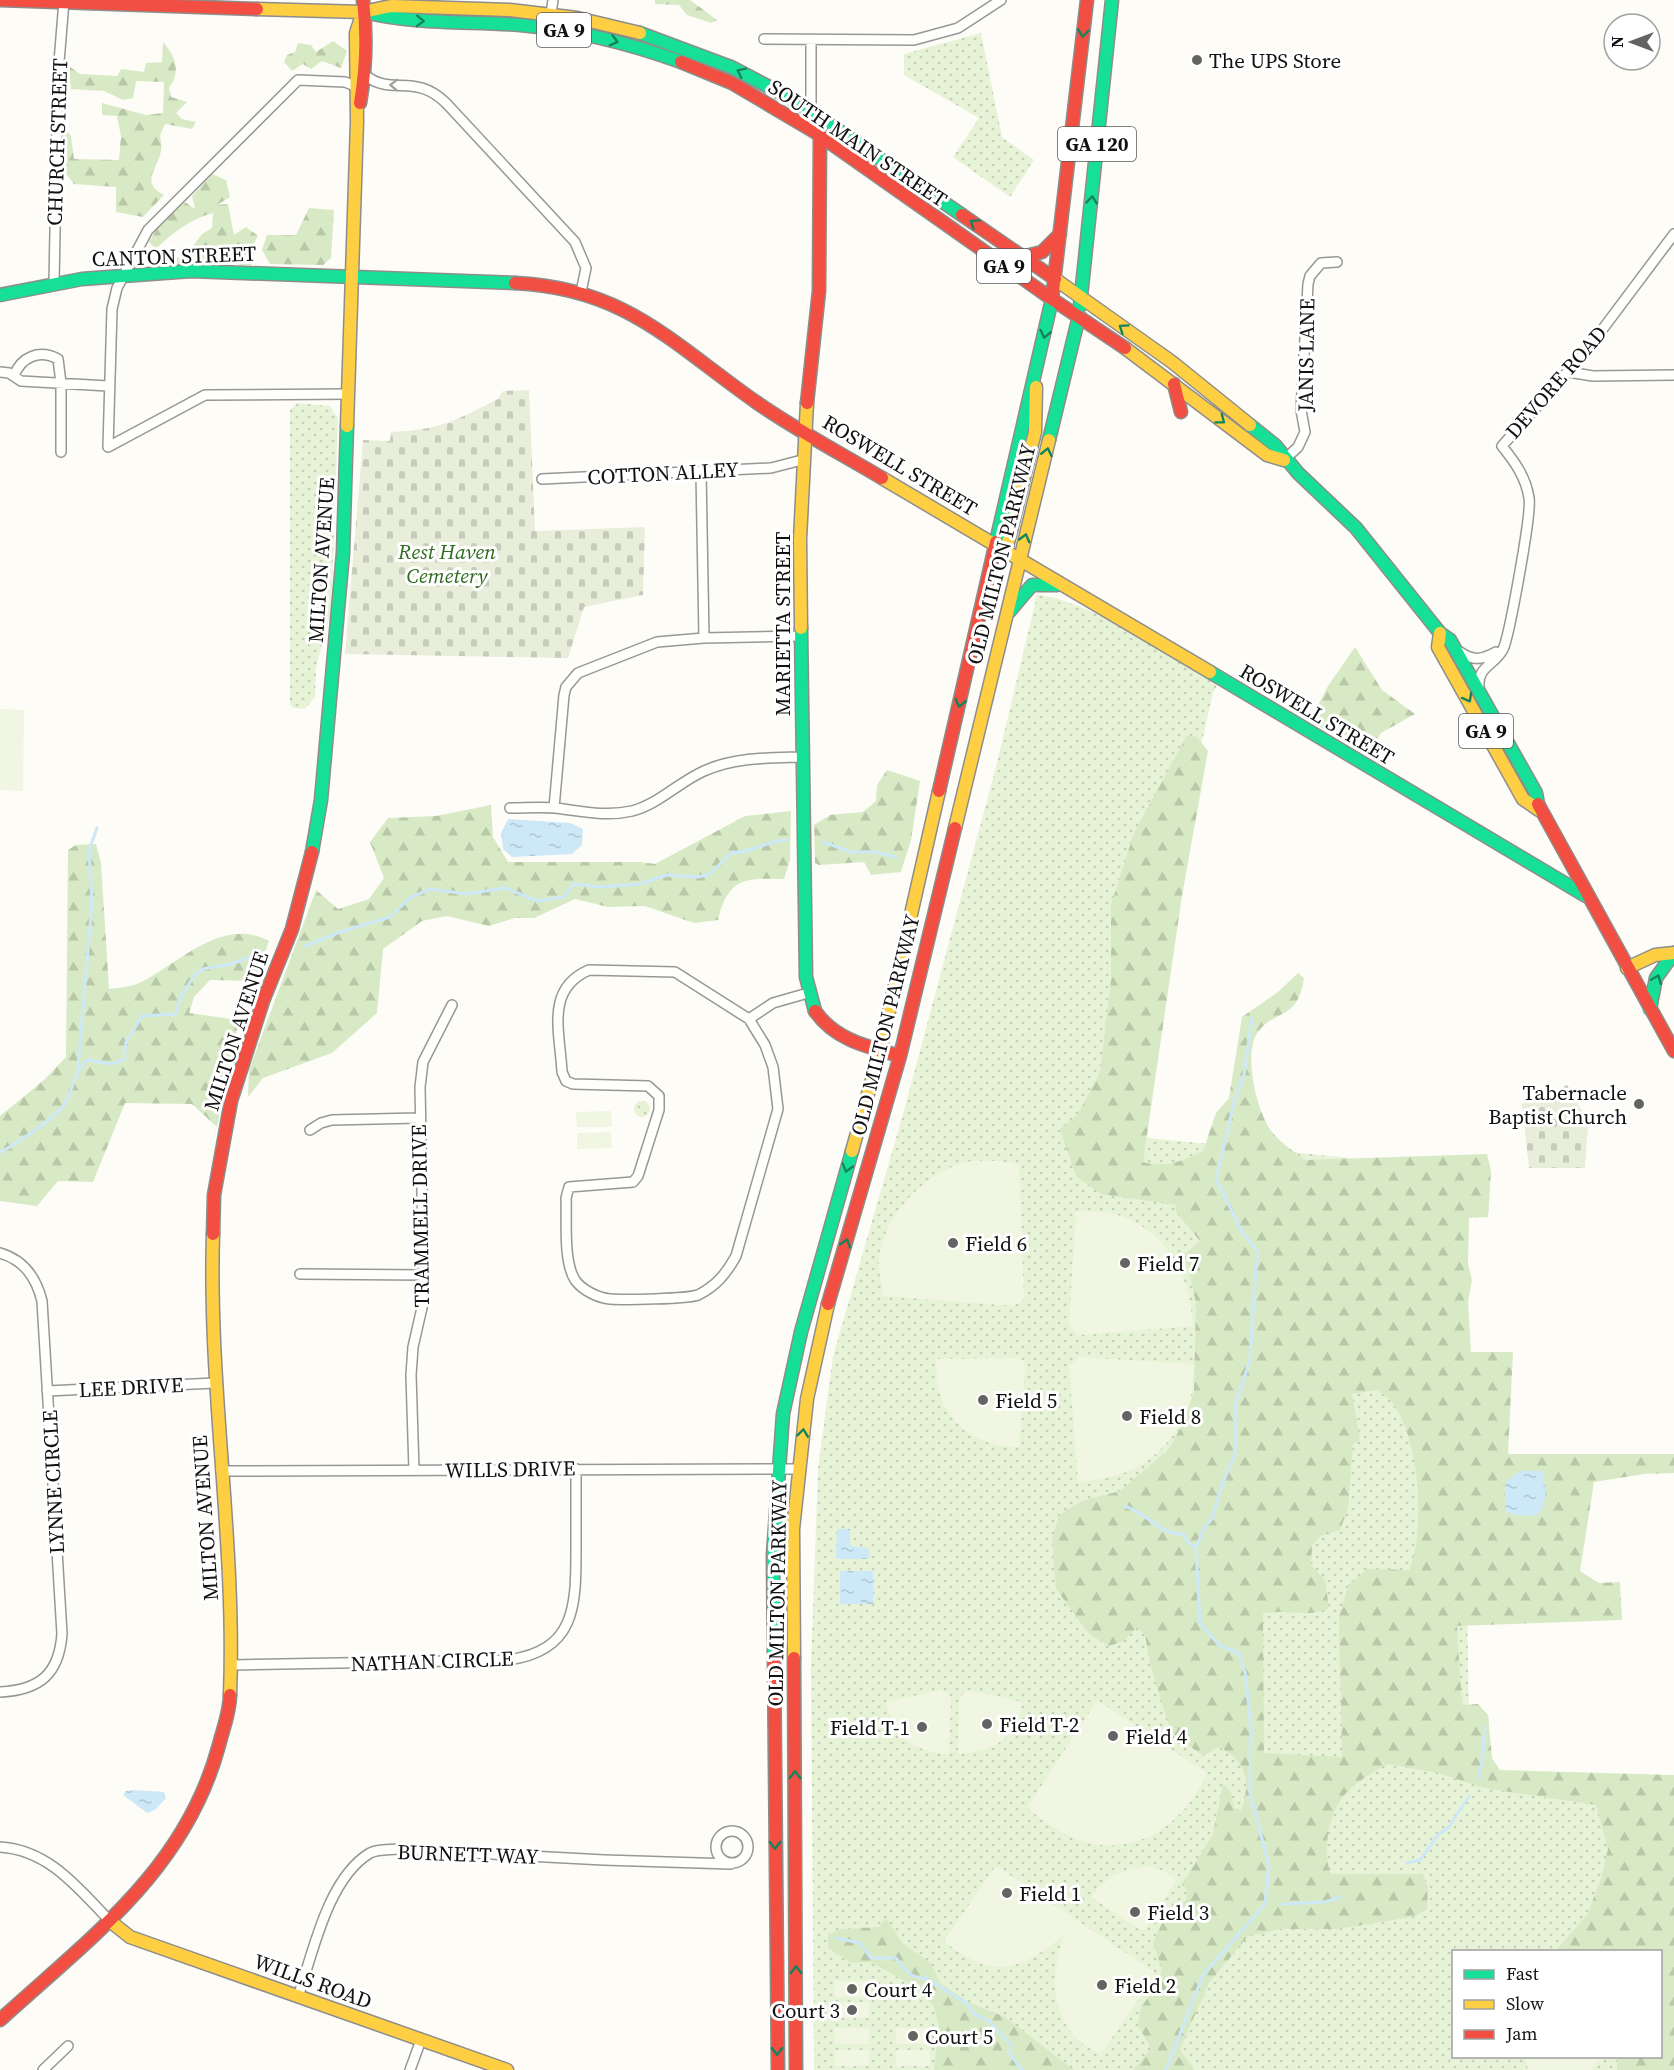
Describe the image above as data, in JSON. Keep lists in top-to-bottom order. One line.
{"streets":{"main road":["GA 9","SOUTH MAIN STREET","GA 120","CANTON STREET","ROSWELL STREET","OLD MILTON PARKWAY","MILTON AVENUE","MARIETTA STREET","WILLS ROAD"],"street":["CHURCH STREET","JANIS LANE","DEVORE ROAD","COTTON ALLEY","TRAMMELL DRIVE","LEE DRIVE","WILLS DRIVE","LYNNE CIRCLE","NATHAN CIRCLE","BURNETT WAY"]},"crossings":[["GA 9","CHURCH STREET"],["GA 9","SOUTH MAIN STREET"],["GA 9","MILTON AVENUE"],["CHURCH STREET","CANTON STREET"],["SOUTH MAIN STREET","JANIS LANE"],["SOUTH MAIN STREET","ROSWELL STREET"],["SOUTH MAIN STREET","OLD MILTON PARKWAY"],["SOUTH MAIN STREET","MILTON AVENUE"],["SOUTH MAIN STREET","MARIETTA STREET"],["CANTON STREET","ROSWELL STREET"],["CANTON STREET","MILTON AVENUE"],["ROSWELL STREET","OLD MILTON PARKWAY"],["ROSWELL STREET","MILTON AVENUE"],["ROSWELL STREET","MARIETTA STREET"],["COTTON ALLEY","MARIETTA STREET"],["OLD MILTON PARKWAY","MARIETTA STREET"],["OLD MILTON PARKWAY","WILLS DRIVE"],["MILTON AVENUE","LEE DRIVE"],["MILTON AVENUE","WILLS DRIVE"],["MILTON AVENUE","NATHAN CIRCLE"],["MILTON AVENUE","WILLS ROAD"],["TRAMMELL DRIVE","WILLS DRIVE"],["LEE DRIVE","LYNNE CIRCLE"],["WILLS DRIVE","NATHAN CIRCLE"],["BURNETT WAY","WILLS ROAD"]],"parks":["Rest Haven Cemetery"],"places":["The UPS Store","Tabernacle Baptist Church","Field 6","Field 7","Field 5","Field 8","Field T-2","Field T-1","Field 4","Field 1","Field 3","Field 2","Court 4","Court 3","Court 5"],"legend":["Fast","Slow","Jam"],"north":"left"}
